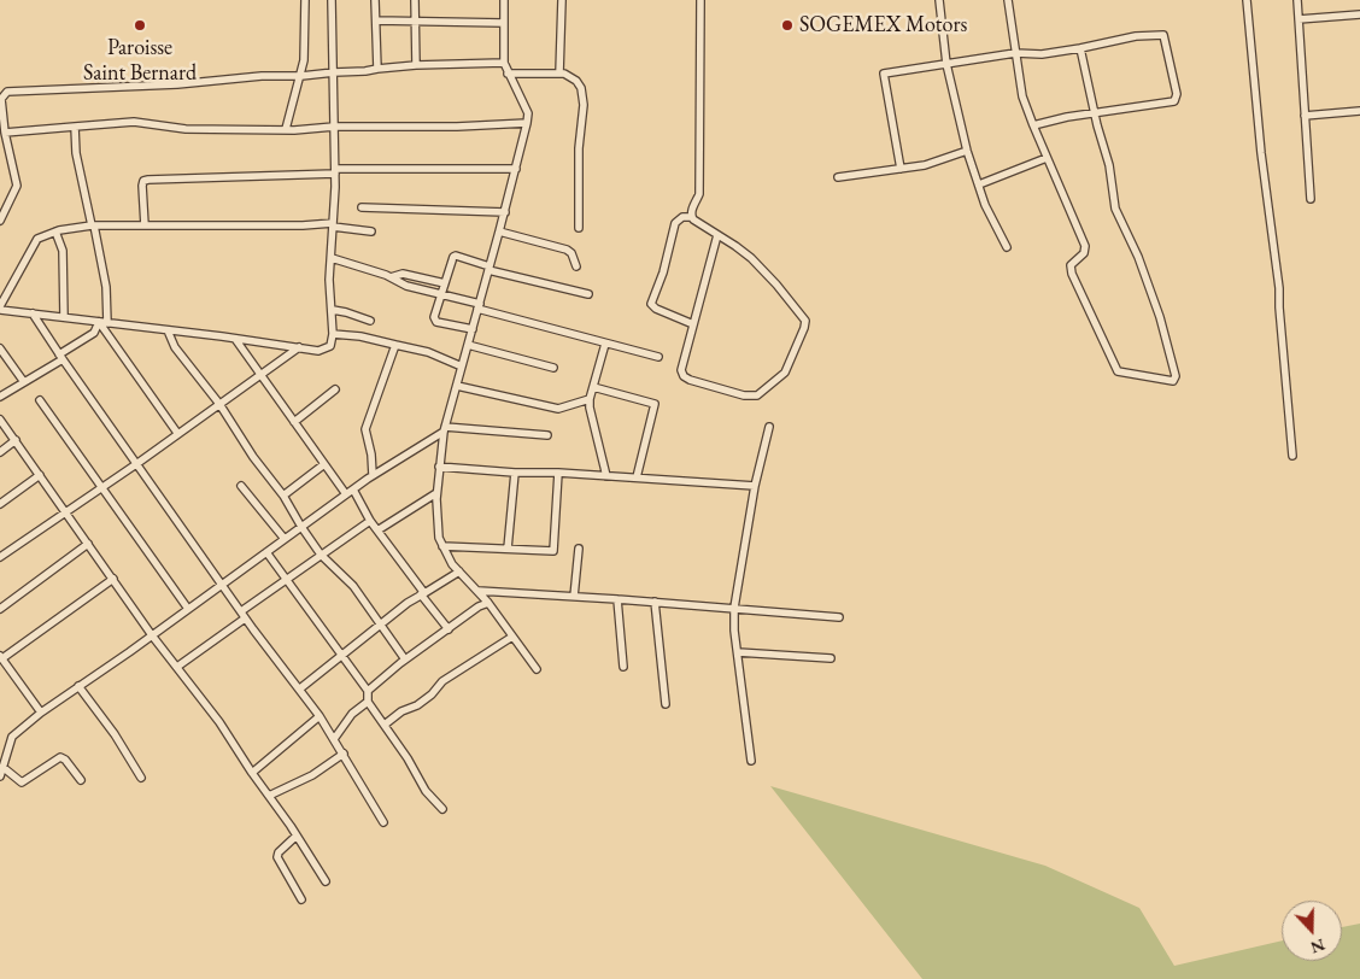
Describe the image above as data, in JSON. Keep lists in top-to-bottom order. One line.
{"places":["Paroisse Saint Bernard","SOGEMEX Motors"],"north":"bottom"}
